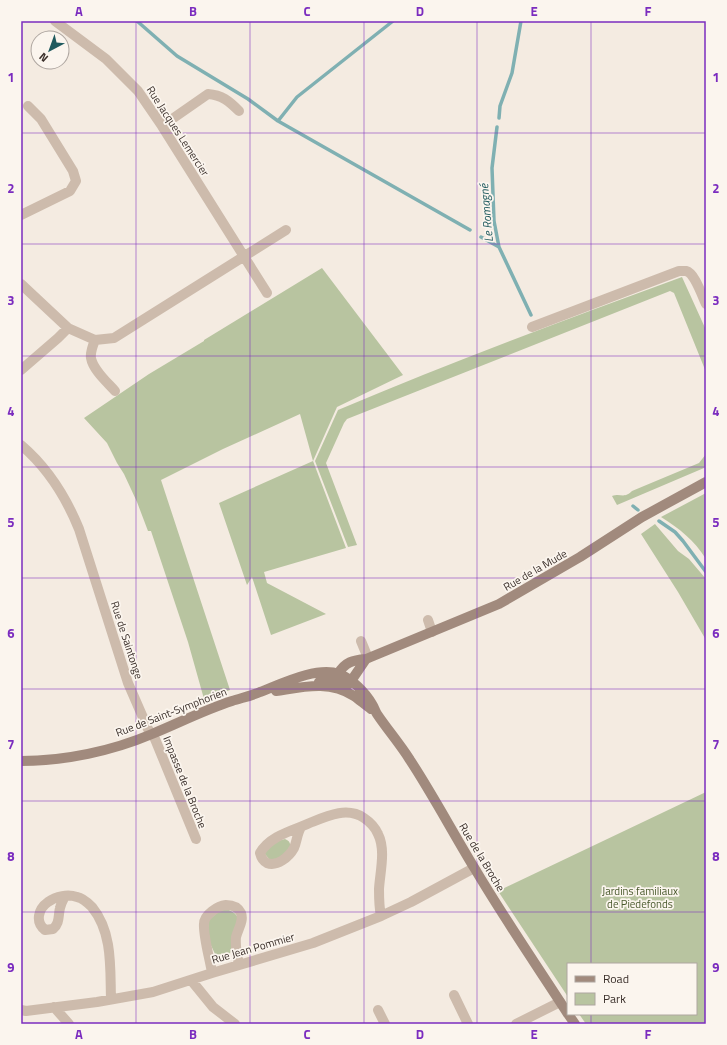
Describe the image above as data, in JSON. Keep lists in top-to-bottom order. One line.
{"streets":{"street":["Rue Jacques Lemercier","Rue de la Mude","Rue de Saintonge","Rue de Saint-Symphorien","Impasse de la Broche","Rue de la Broche","Rue Jean Pommier"]},"crossings":[["Rue de la Mude","Rue de Saint-Symphorien"],["Rue de Saintonge","Rue de Saint-Symphorien"],["Rue de Saintonge","Impasse de la Broche"],["Rue de Saint-Symphorien","Impasse de la Broche"],["Rue de Saint-Symphorien","Rue de la Broche"],["Rue de la Broche","Rue Jean Pommier"]],"water":["Le Romagné"],"parks":["Jardins familiaux de Piedefonds"],"legend":["Road","Park"],"north":"bottom left","grid":{"columns":["A","B","C","D","E","F"],"rows":["1","2","3","4","5","6","7","8","9"]}}
